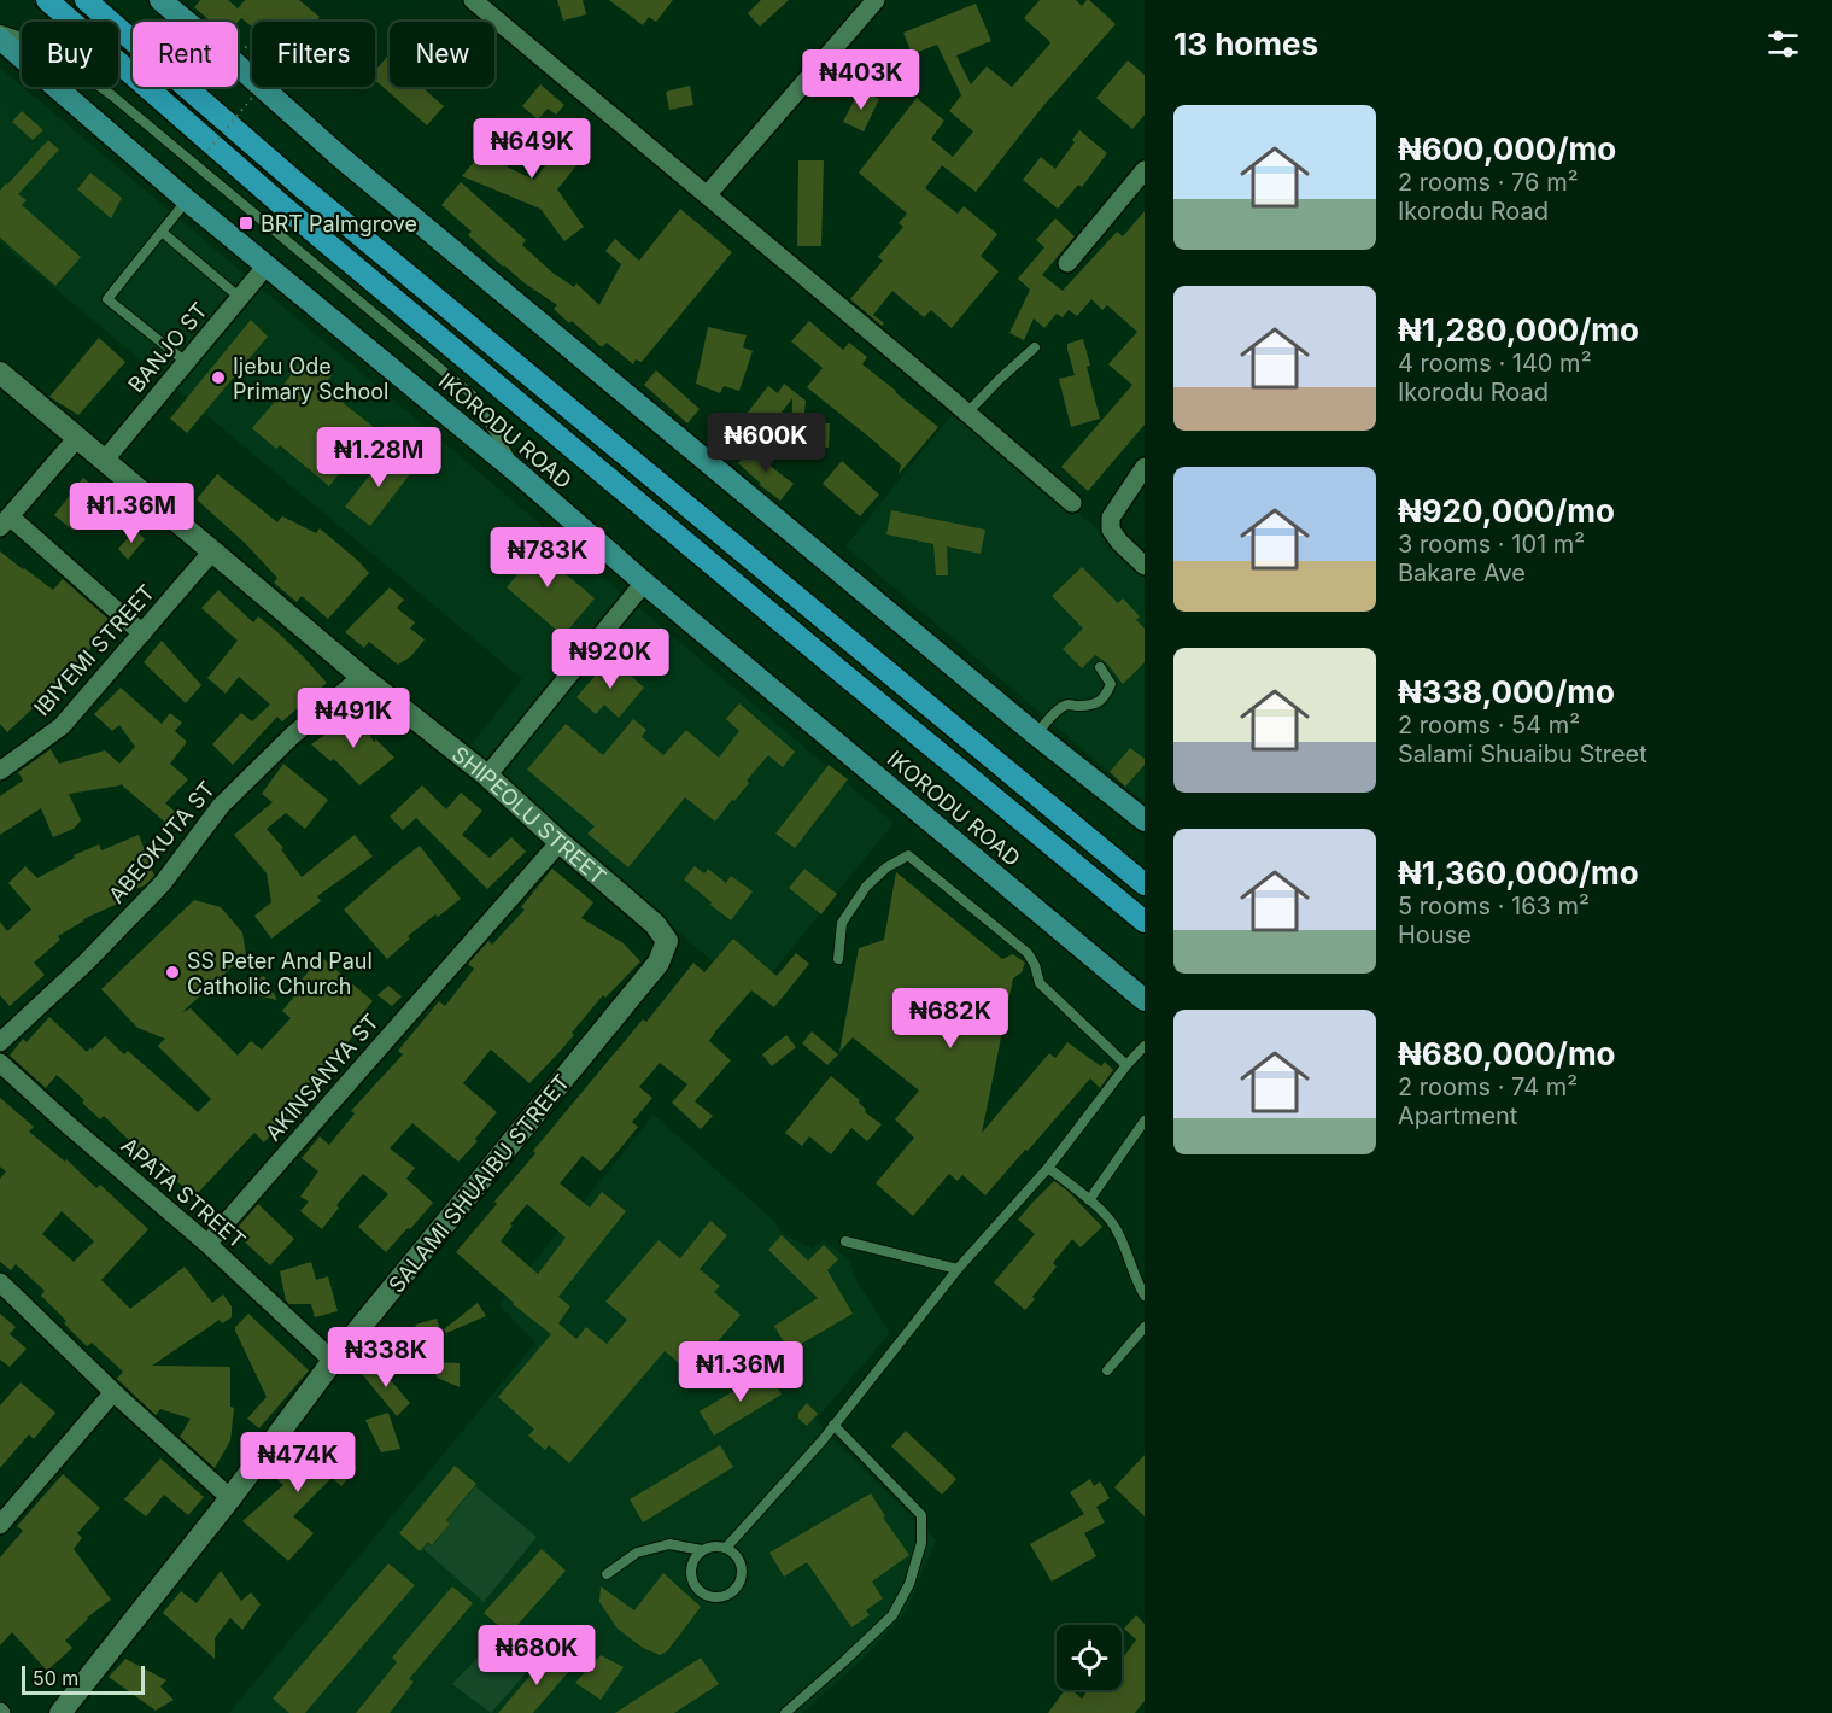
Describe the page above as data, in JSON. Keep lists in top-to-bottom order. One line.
{"streets":{"highway":["IKORODU ROAD"],"street":["BANJO ST","IBIYEMI STREET","SHIPEOLU STREET","ABEOKUTA ST","AKINSANYA ST","SALAMI SHUAIBU STREET","APATA STREET"]},"crossings":[["BANJO ST","IKORODU ROAD"],["BANJO ST","SHIPEOLU STREET"],["IBIYEMI STREET","SHIPEOLU STREET"],["SHIPEOLU STREET","ABEOKUTA ST"],["SHIPEOLU STREET","AKINSANYA ST"],["SHIPEOLU STREET","SALAMI SHUAIBU STREET"],["AKINSANYA ST","APATA STREET"],["SALAMI SHUAIBU STREET","APATA STREET"]],"places":{"transit":["BRT Palmgrove"],"other":["Ijebu Ode Primary School","SS Peter And Paul Catholic Church"]},"scale_bar":"50 m","page":{"heading":"13 homes","chip":["Buy","Rent","Filters","New"],"price":["₦403K","₦649K","₦600K","₦1.28M","₦1.36M","₦783K","₦920K","₦491K","₦682K","₦338K","₦1.36M","₦474K","₦680K"],"list":[{"name":"₦600,000/mo","note":"2 rooms · 76 m² · Ikorodu Road"},{"name":"₦1,280,000/mo","note":"4 rooms · 140 m² · Ikorodu Road"},{"name":"₦920,000/mo","note":"3 rooms · 101 m² · Bakare Ave"},{"name":"₦338,000/mo","note":"2 rooms · 54 m² · Salami Shuaibu Street"},{"name":"₦1,360,000/mo","note":"5 rooms · 163 m² · House"},{"name":"₦680,000/mo","note":"2 rooms · 74 m² · Apartment"}],"scale":"50 m"}}
